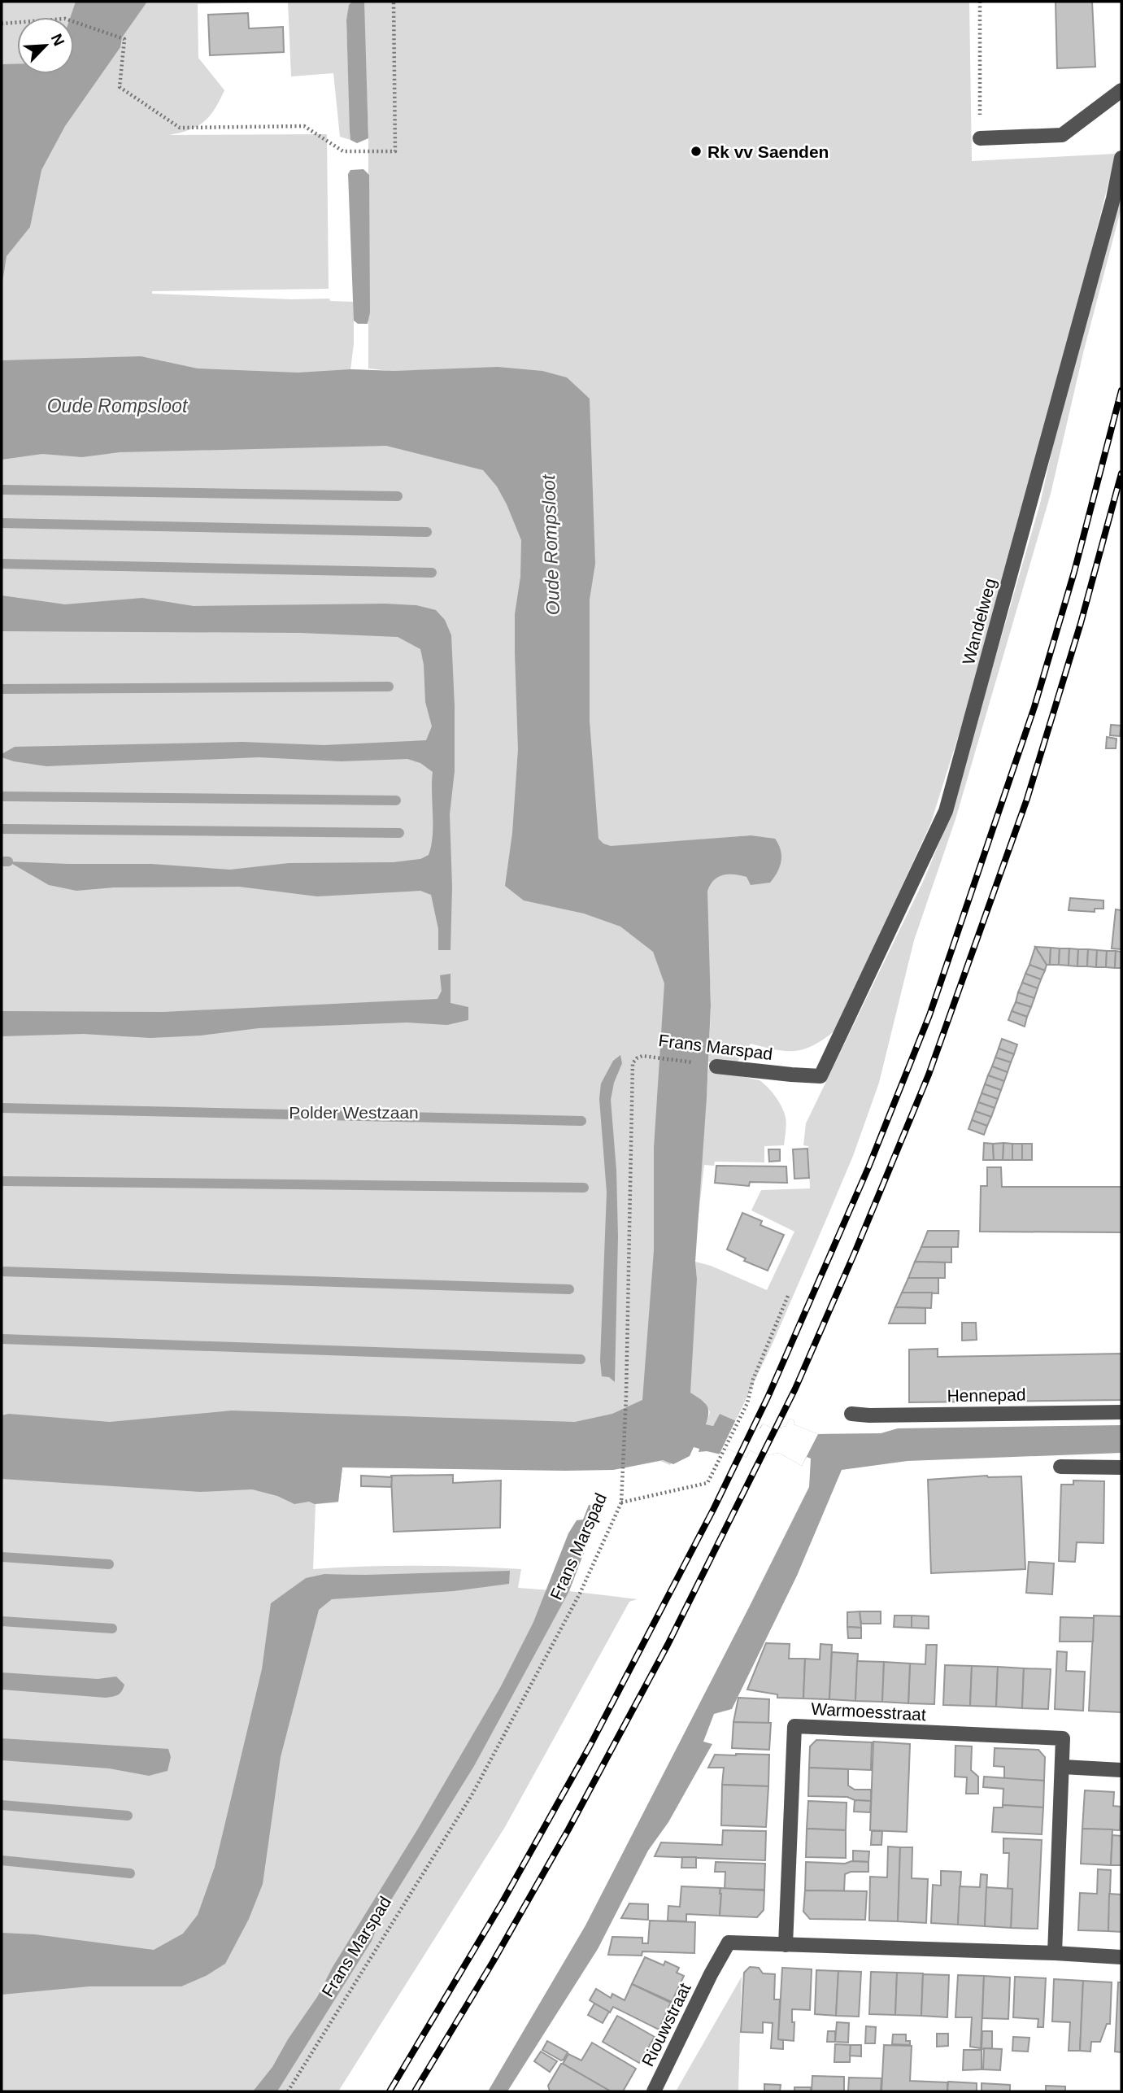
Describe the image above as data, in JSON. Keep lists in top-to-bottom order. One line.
{"streets":{"street":["Wandelweg","Frans Marspad","Hennepad","Warmoesstraat","Riouwstraat"]},"crossings":[["Wandelweg","Frans Marspad"],["Warmoesstraat","Riouwstraat"]],"water":["Oude Rompsloot"],"parks":["Polder Westzaan"],"places":["Rk vv Saenden"],"north":"top right"}
